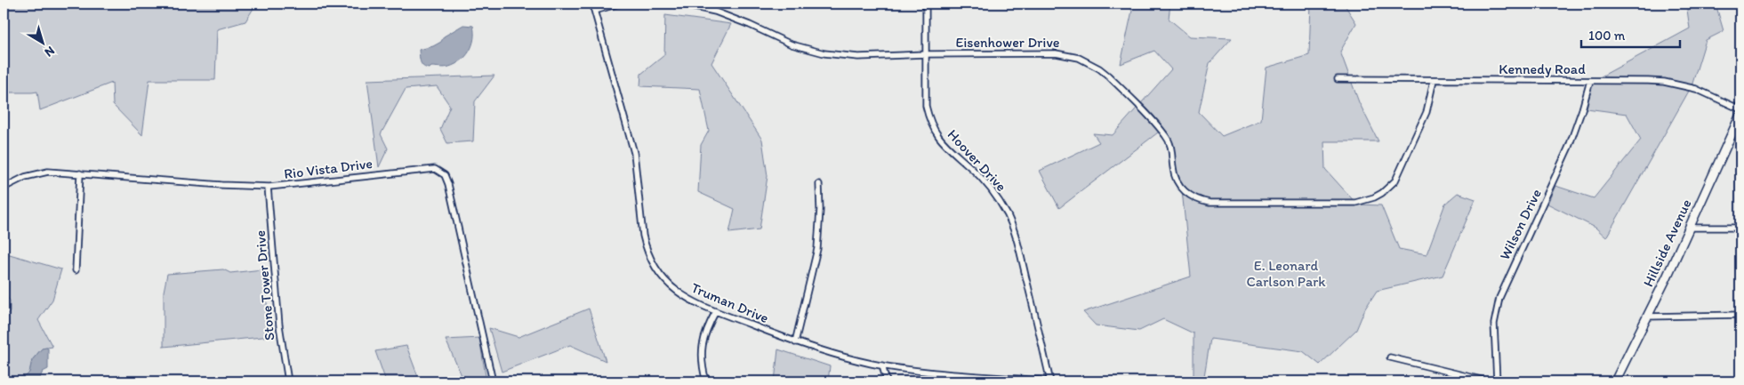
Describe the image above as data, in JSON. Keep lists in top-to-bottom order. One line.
{"streets":{"main road":["Hillside Avenue"],"street":["Eisenhower Drive","Kennedy Road","Hoover Drive","Rio Vista Drive","Wilson Drive","Stone Tower Drive","Truman Drive"]},"crossings":[["Eisenhower Drive","Kennedy Road"],["Eisenhower Drive","Hoover Drive"],["Kennedy Road","Wilson Drive"],["Hoover Drive","Truman Drive"],["Rio Vista Drive","Stone Tower Drive"]],"parks":["E. Leonard Carlson Park"],"scale_bar":"100 m","north":"bottom right"}
